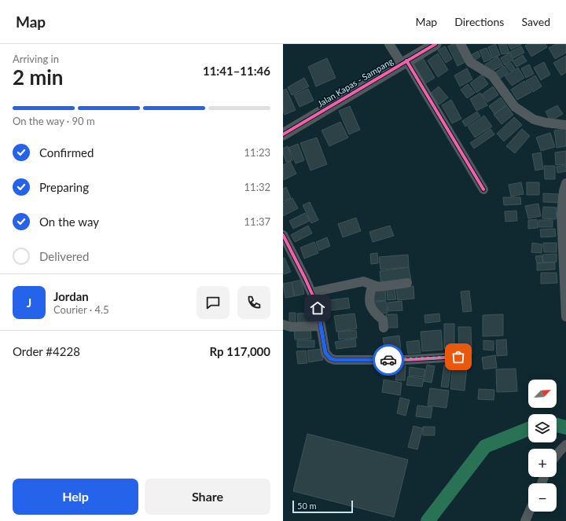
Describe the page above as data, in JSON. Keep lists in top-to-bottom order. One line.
{"streets":{"street":["Jalan Kapas - Sampang"]},"scale_bar":"50 m","north":"top right","page":{"header":"Map","nav":["Map","Directions","Saved"],"heading":["2 min","Arriving in","11:41–11:46"],"panel":["Jordan","Courier · 4.5","Order #4228","Rp 117,000"],"bar":"On the way · 90 m","list":[["Confirmed","11:23"],["Preparing","11:32"],["On the way","11:37"],"Delivered"],"round":"J","map_buttons":["+","−"],"buttons":["Help","Share"],"scale":"50 m"}}
